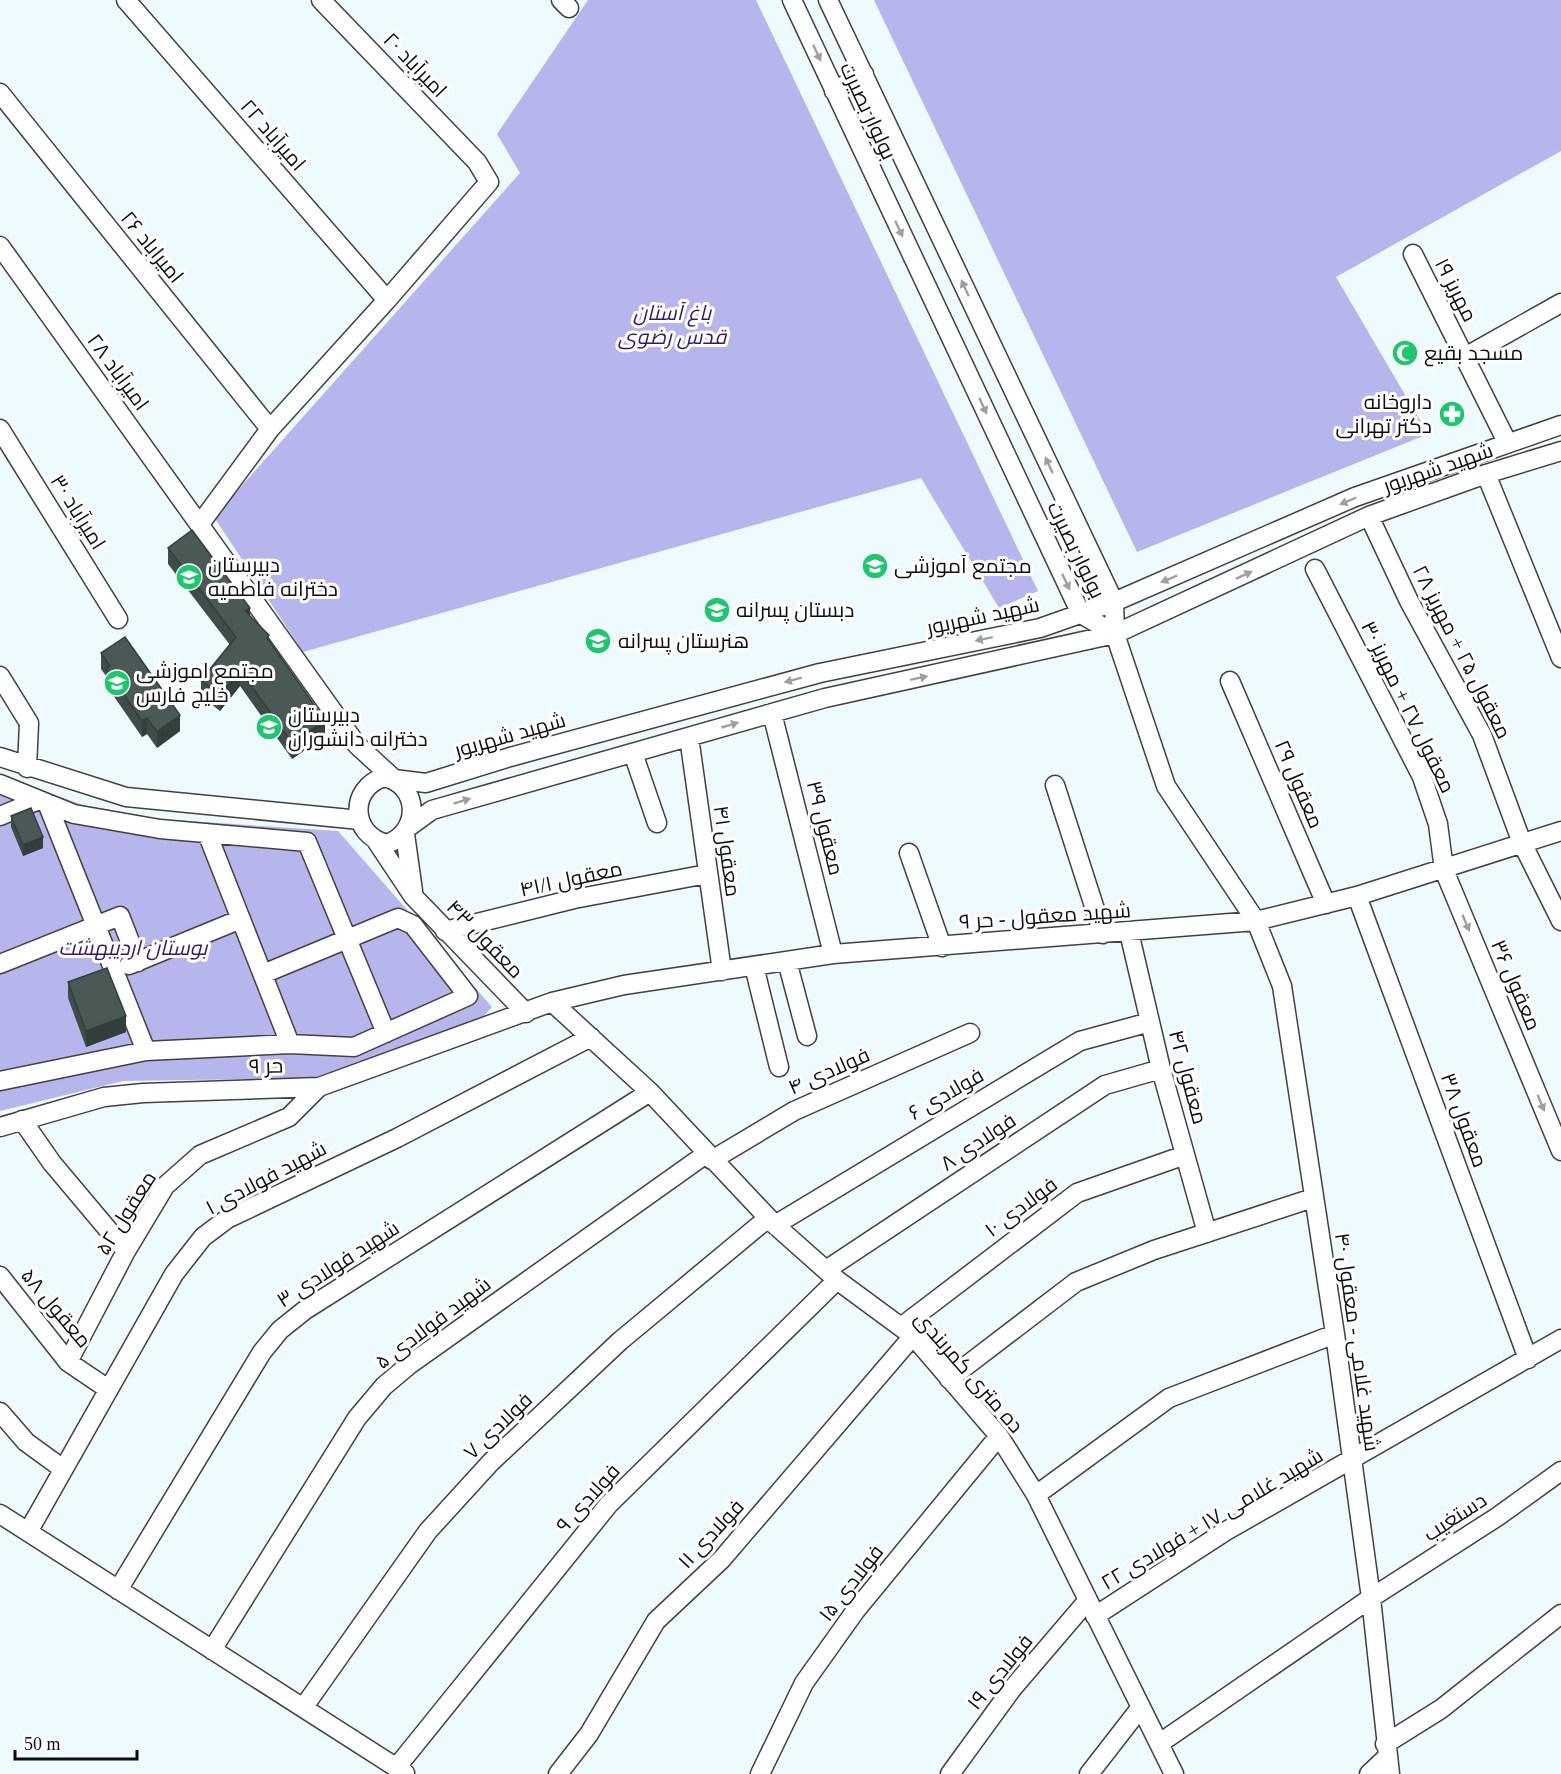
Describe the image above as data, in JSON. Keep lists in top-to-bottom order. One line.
{"streets":{"street":["امیرآباد ۲۰","بولوار بصیرت","امیرآباد ۲۲","امیراباد ۲۶","مهریز ۱۹","امیرآباد ۲۸","شهید شهریور","امیرآباد ۳۰","معقول ۲۵ + مهریز ۲۸","معقول ۲۷ + مهریز ۳۰","معقول ۲۹","معقول ۳۹","معقول ۴۱","معقول ۴۱/۱","شهید معقول - حر ۹","معقول ۴۳","معقول ۳۶","حر ۹","فولادی ۴","معقول ۴۲","فولادی ۶","معقول ۳۸","فولادی ۸","شهید فولادی ۱","فولادی ۱۰","معقول ۵۲","شهید فولادی ۳","معقول ۵۸","شهید فولادی ۵","شهید غلامی - معقول ۴۰","ده متری کمربندی","فولادی ۷","فولادی ۹","دستغیب","شهید غلامی ۱۷ + فولادی ۲۲","فولادی ۱۱","فولادی ۱۵","فولادی ۱۹"]},"crossings":[["امیرآباد ۲۰","امیرآباد ۲۲"],["بولوار بصیرت","شهید شهریور"],["بولوار بصیرت","شهید غلامی - معقول ۴۰"],["مهریز ۱۹","شهید شهریور"],["شهید شهریور","معقول ۲۵ + مهریز ۲۸"],["شهید شهریور","معقول ۳۹"],["شهید شهریور","معقول ۴۱"],["شهید شهریور","معقول ۴۳"],["شهید شهریور","شهید غلامی - معقول ۴۰"],["معقول ۲۵ + مهریز ۲۸","شهید معقول - حر ۹"],["معقول ۲۷ + مهریز ۳۰","شهید معقول - حر ۹"],["معقول ۲۷ + مهریز ۳۰","معقول ۳۶"],["معقول ۲۹","شهید معقول - حر ۹"],["معقول ۳۹","شهید معقول - حر ۹"],["معقول ۴۱","معقول ۴۱/۱"],["معقول ۴۱","شهید معقول - حر ۹"],["معقول ۴۱/۱","معقول ۴۳"],["شهید معقول - حر ۹","معقول ۴۳"],["شهید معقول - حر ۹","معقول ۳۶"],["شهید معقول - حر ۹","حر ۹"],["شهید معقول - حر ۹","معقول ۴۲"],["شهید معقول - حر ۹","معقول ۳۸"],["شهید معقول - حر ۹","شهید غلامی - معقول ۴۰"],["شهید معقول - حر ۹","ده متری کمربندی"],["معقول ۴۳","حر ۹"],["حر ۹","معقول ۵۲"],["فولادی ۴","شهید فولادی ۵"],["فولادی ۴","ده متری کمربندی"],["معقول ۴۲","فولادی ۶"],["معقول ۴۲","فولادی ۸"],["معقول ۴۲","فولادی ۱۰"],["فولادی ۶","ده متری کمربندی"],["فولادی ۶","فولادی ۷"],["معقول ۳۸","شهید غلامی ۱۷ + فولادی ۲۲"],["فولادی ۸","ده متری کمربندی"],["فولادی ۸","فولادی ۹"],["شهید فولادی ۱","معقول ۵۸"],["شهید فولادی ۱","ده متری کمربندی"],["فولادی ۱۰","ده متری کمربندی"],["فولادی ۱۰","فولادی ۱۱"],["معقول ۵۲","معقول ۵۸"],["شهید فولادی ۳","ده متری کمربندی"],["شهید فولادی ۵","ده متری کمربندی"],["شهید غلامی - معقول ۴۰","دستغیب"],["شهید غلامی - معقول ۴۰","شهید غلامی ۱۷ + فولادی ۲۲"],["ده متری کمربندی","فولادی ۷"],["ده متری کمربندی","فولادی ۹"],["ده متری کمربندی","دستغیب"],["ده متری کمربندی","شهید غلامی ۱۷ + فولادی ۲۲"],["ده متری کمربندی","فولادی ۱۱"],["ده متری کمربندی","فولادی ۱۵"],["ده متری کمربندی","فولادی ۱۹"],["شهید غلامی ۱۷ + فولادی ۲۲","فولادی ۱۹"]],"one_way":["معقول ۳۶"],"parks":["باغ آستان قدس رضوی","بوستان اردیبهشت"],"places":{"mosque":["مسجد بقیع"],"pharmacy":["داروخانه دکتر تهرانی"],"school or university":["مجتمع آموزشی","دبیرستان دخترانه فاطمیه","دبستان پسرانه","هنرستان پسرانه","مجتمع اموزشی خلیج فارس","دبیرستان دخترانه دانشوران"]},"scale_bar":"50 m"}
